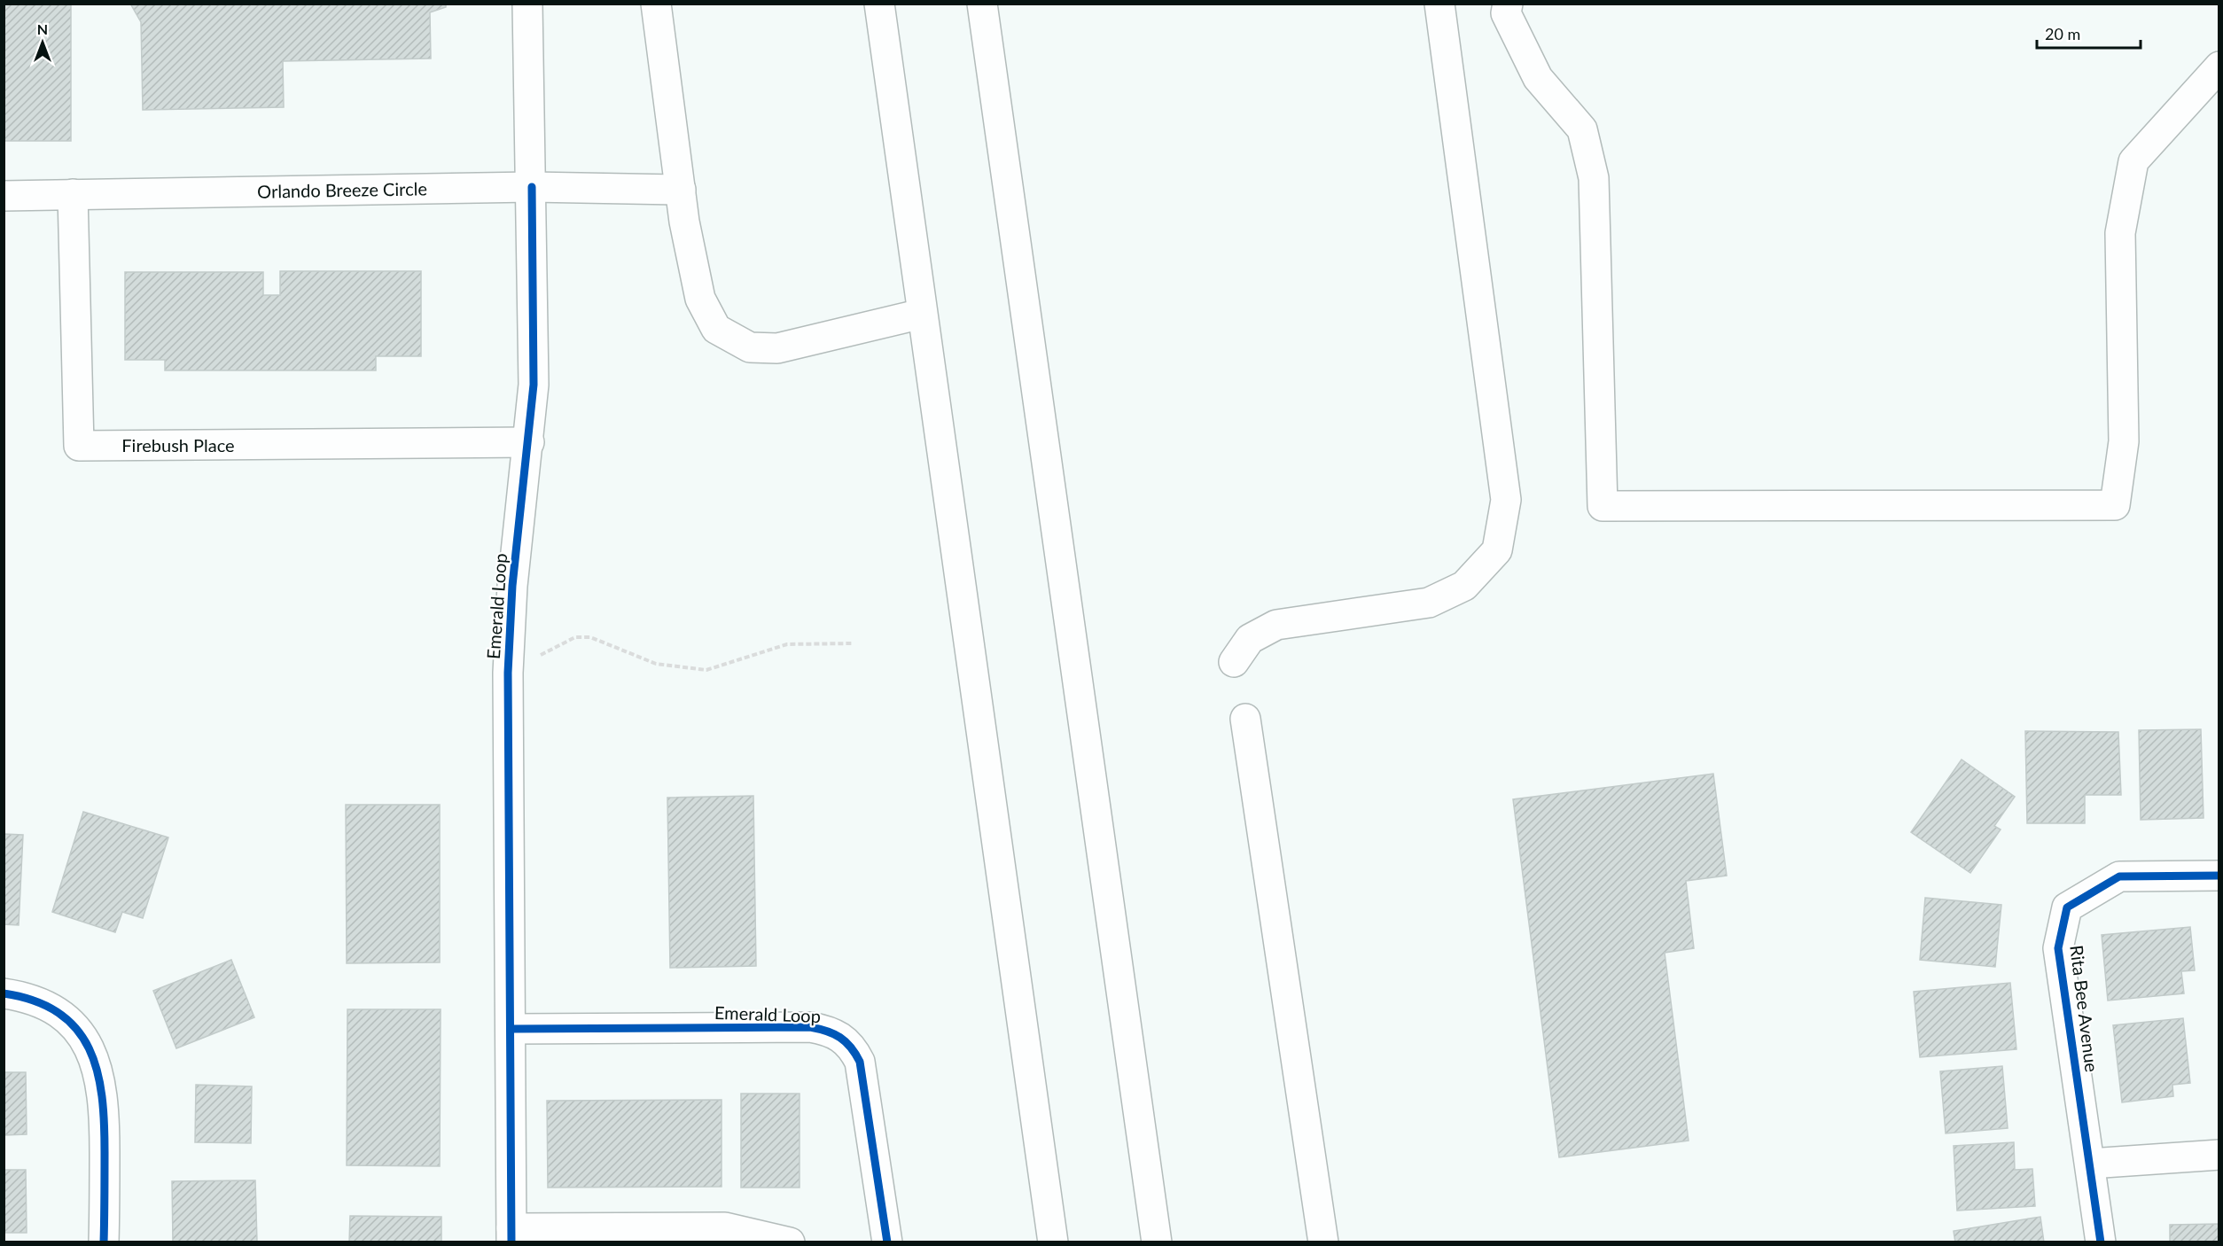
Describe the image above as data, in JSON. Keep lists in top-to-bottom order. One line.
{"streets":{"main road":["Orlando Breeze Circle","Firebush Place","Emerald Loop","Rita Bee Avenue"]},"crossings":[["Orlando Breeze Circle","Firebush Place"],["Orlando Breeze Circle","Emerald Loop"],["Firebush Place","Emerald Loop"]],"scale_bar":"20 m","north":"top"}
